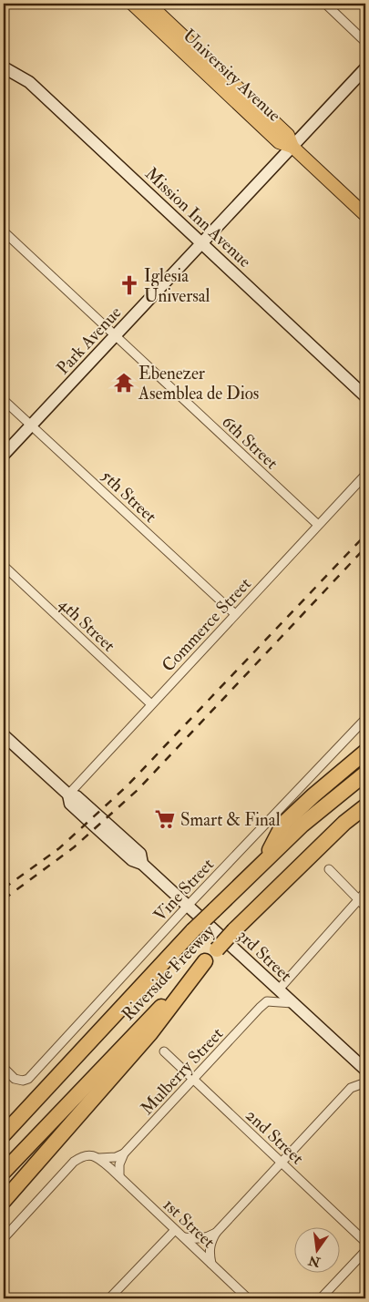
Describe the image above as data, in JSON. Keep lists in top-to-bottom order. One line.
{"streets":{"highway":["Riverside Freeway"],"main road":["University Avenue","Mission Inn Avenue","Park Avenue","3rd Street"],"street":["6th Street","5th Street","4th Street","Commerce Street","Vine Street","Mulberry Street","2nd Street","1st Street"]},"crossings":[["University Avenue","Park Avenue"],["Mission Inn Avenue","Park Avenue"],["Park Avenue","6th Street"],["Park Avenue","5th Street"],["6th Street","Commerce Street"],["5th Street","Commerce Street"],["4th Street","Commerce Street"],["Commerce Street","3rd Street"],["Vine Street","3rd Street"],["3rd Street","Mulberry Street"],["Mulberry Street","2nd Street"]],"places":{"church":["Iglesia Universal"],"temple":["Ebenezer Asemblea de Dios"],"supermarket":["Smart & Final"]},"north":"bottom"}
